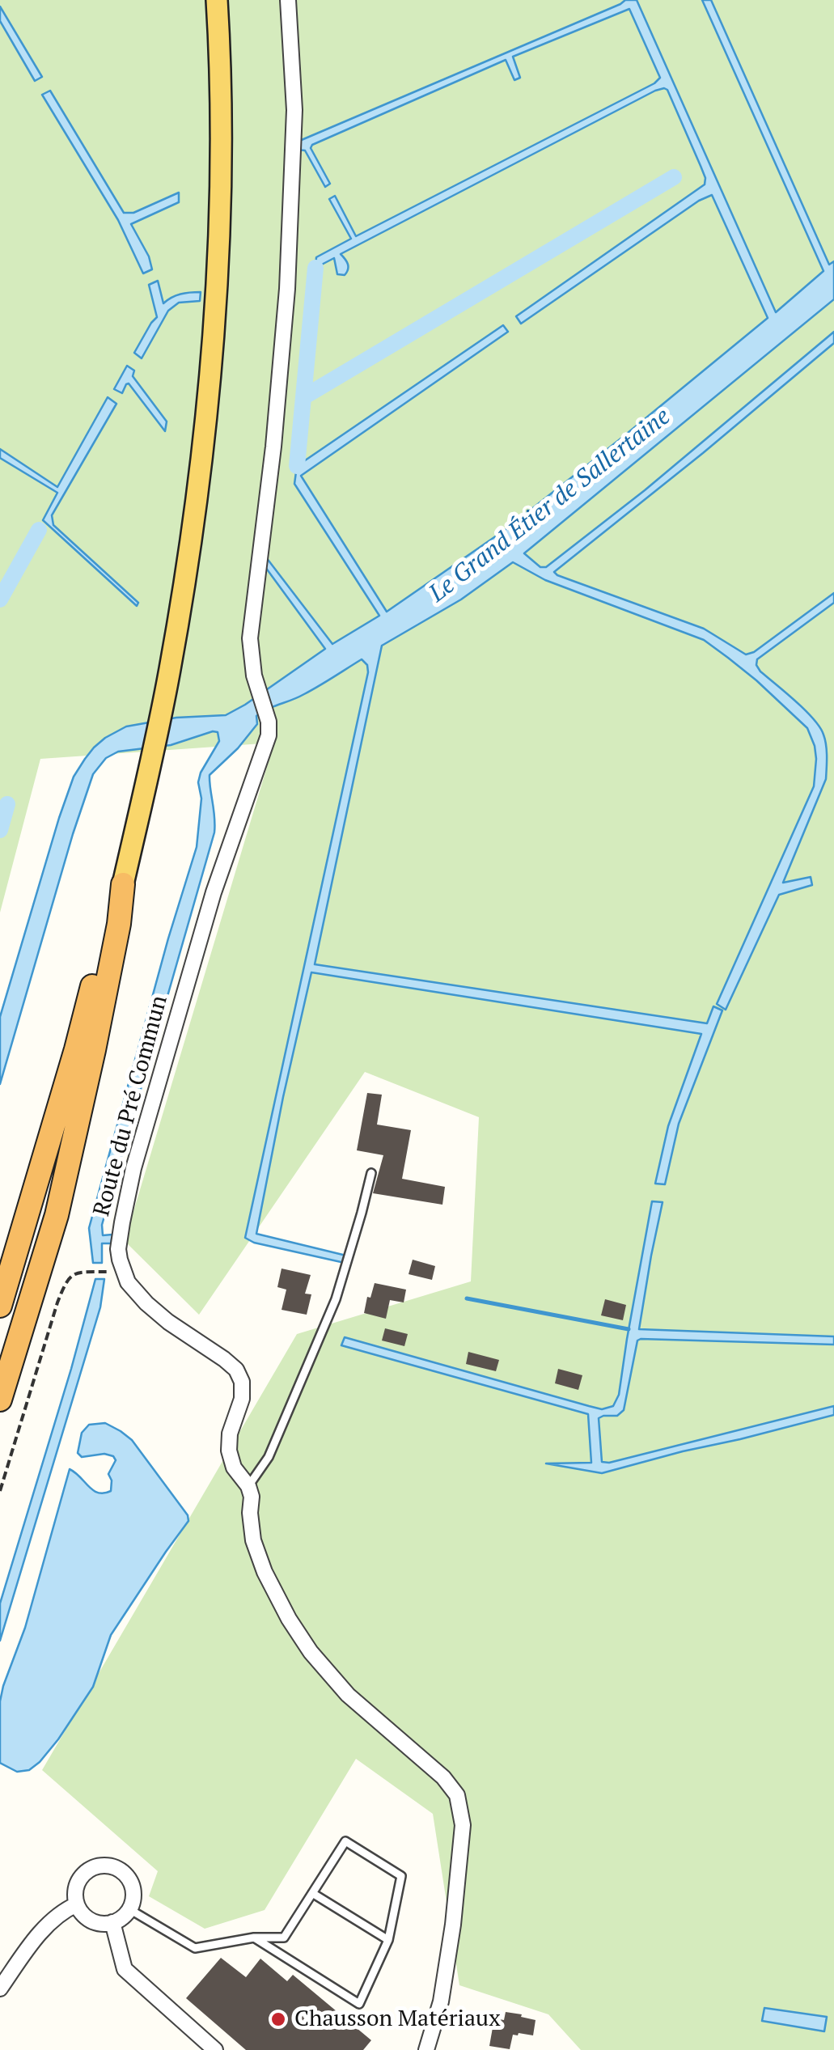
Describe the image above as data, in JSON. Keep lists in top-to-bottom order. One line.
{"streets":{"street":["Route du Pré Commun"]},"water":["Le Grand Étier de Sallertaine"],"places":["Chausson Matériaux"]}
